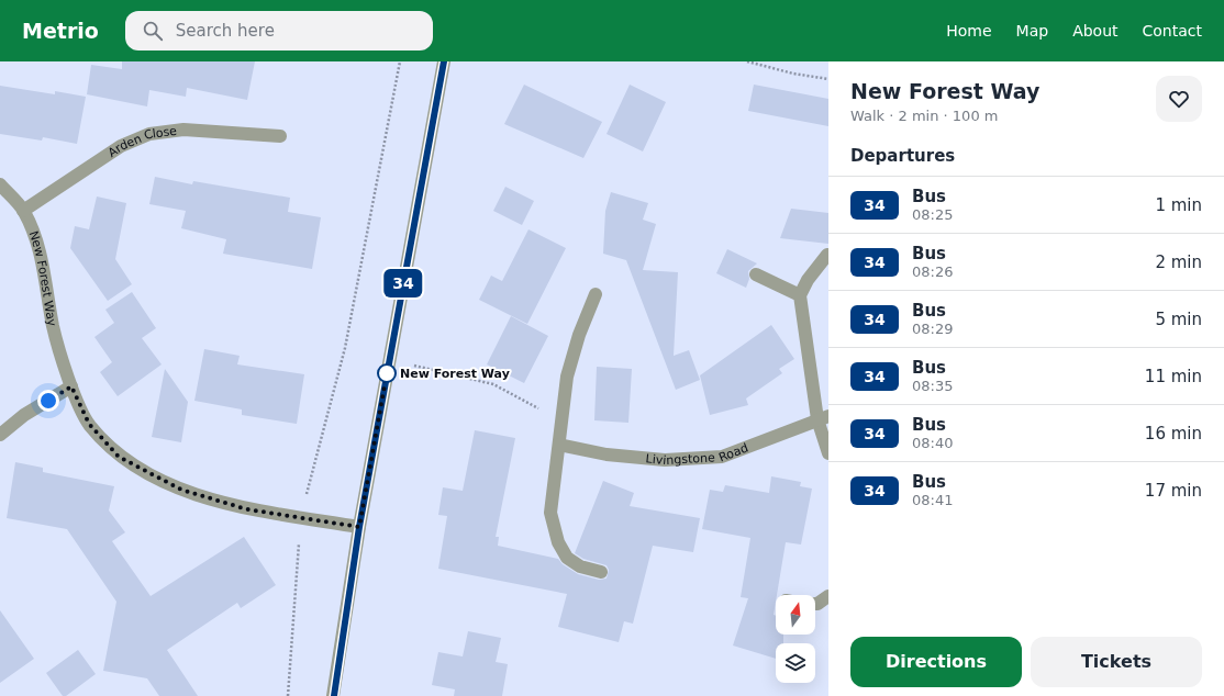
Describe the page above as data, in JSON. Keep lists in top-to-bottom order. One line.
{"streets":{"street":["Arden Close","New Forest Way","Livingstone Road"]},"crossings":[["Arden Close","New Forest Way"]],"places":["New Forest Way"],"lines":["bus line 34"],"north":"top","page":{"header":"Metrio","search":"Search here","nav":["Home","Map","About","Contact"],"on_map":"34","heading":[["New Forest Way","Walk · 2 min · 100 m"],"Departures"],"list":[{"mark":"34","name":"Bus","note":"08:25","value":"1 min"},{"mark":"34","name":"Bus","note":"08:26","value":"2 min"},{"mark":"34","name":"Bus","note":"08:29","value":"5 min"},{"mark":"34","name":"Bus","note":"08:35","value":"11 min"},{"mark":"34","name":"Bus","note":"08:40","value":"16 min"},{"mark":"34","name":"Bus","note":"08:41","value":"17 min"}],"buttons":["Directions","Tickets"]}}
